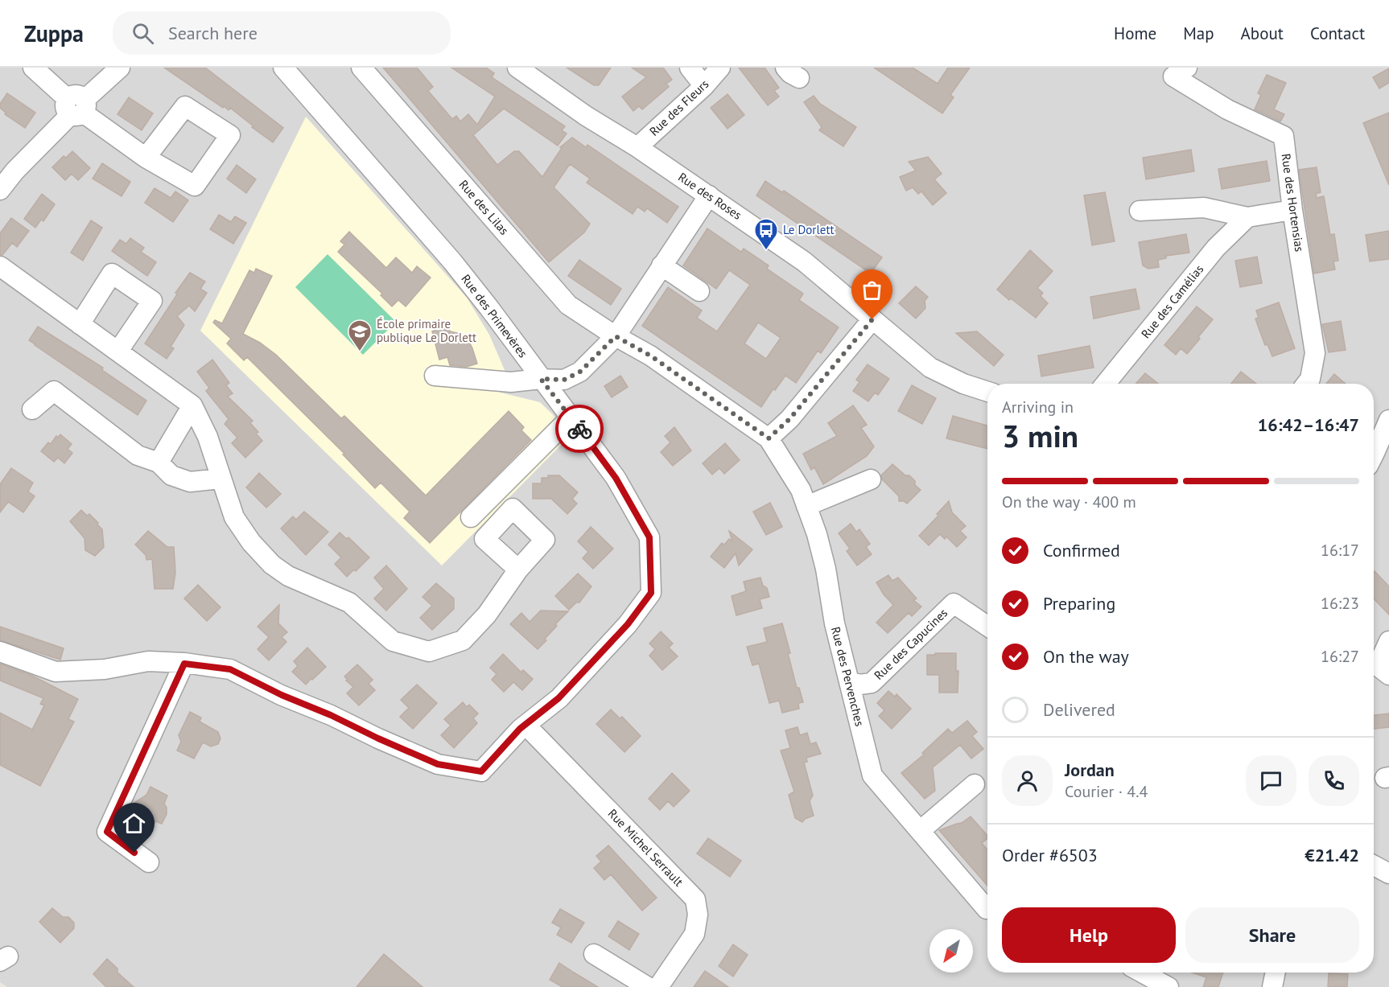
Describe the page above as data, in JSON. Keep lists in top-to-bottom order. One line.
{"streets":{"street":["Rue des Fleurs","Rue des Roses","Rue des Hortensias","Rue des Lilas","Rue des Camélias","Rue des Primevères","Rue des Capucines","Rue des Pervenches","Rue Michel Serrault"]},"crossings":[["Rue des Fleurs","Rue des Roses"],["Rue des Lilas","Rue des Pervenches"],["Rue des Primevères","Rue Michel Serrault"],["Rue des Capucines","Rue des Pervenches"]],"places":{"bus stop":["Le Dorlett"],"school or university":["École primaire publique Le Dorlett"]},"north":"bottom left","page":{"header":"Zuppa","search":"Search here","nav":["Home","Map","About","Contact"],"heading":["3 min","Arriving in","16:42–16:47"],"panel":["Jordan","Courier · 4.4","Order #6503","€21.42"],"bar":"On the way · 400 m","list":[["Confirmed","16:17"],["Preparing","16:23"],["On the way","16:27"],"Delivered"],"buttons":["Help","Share"]}}
